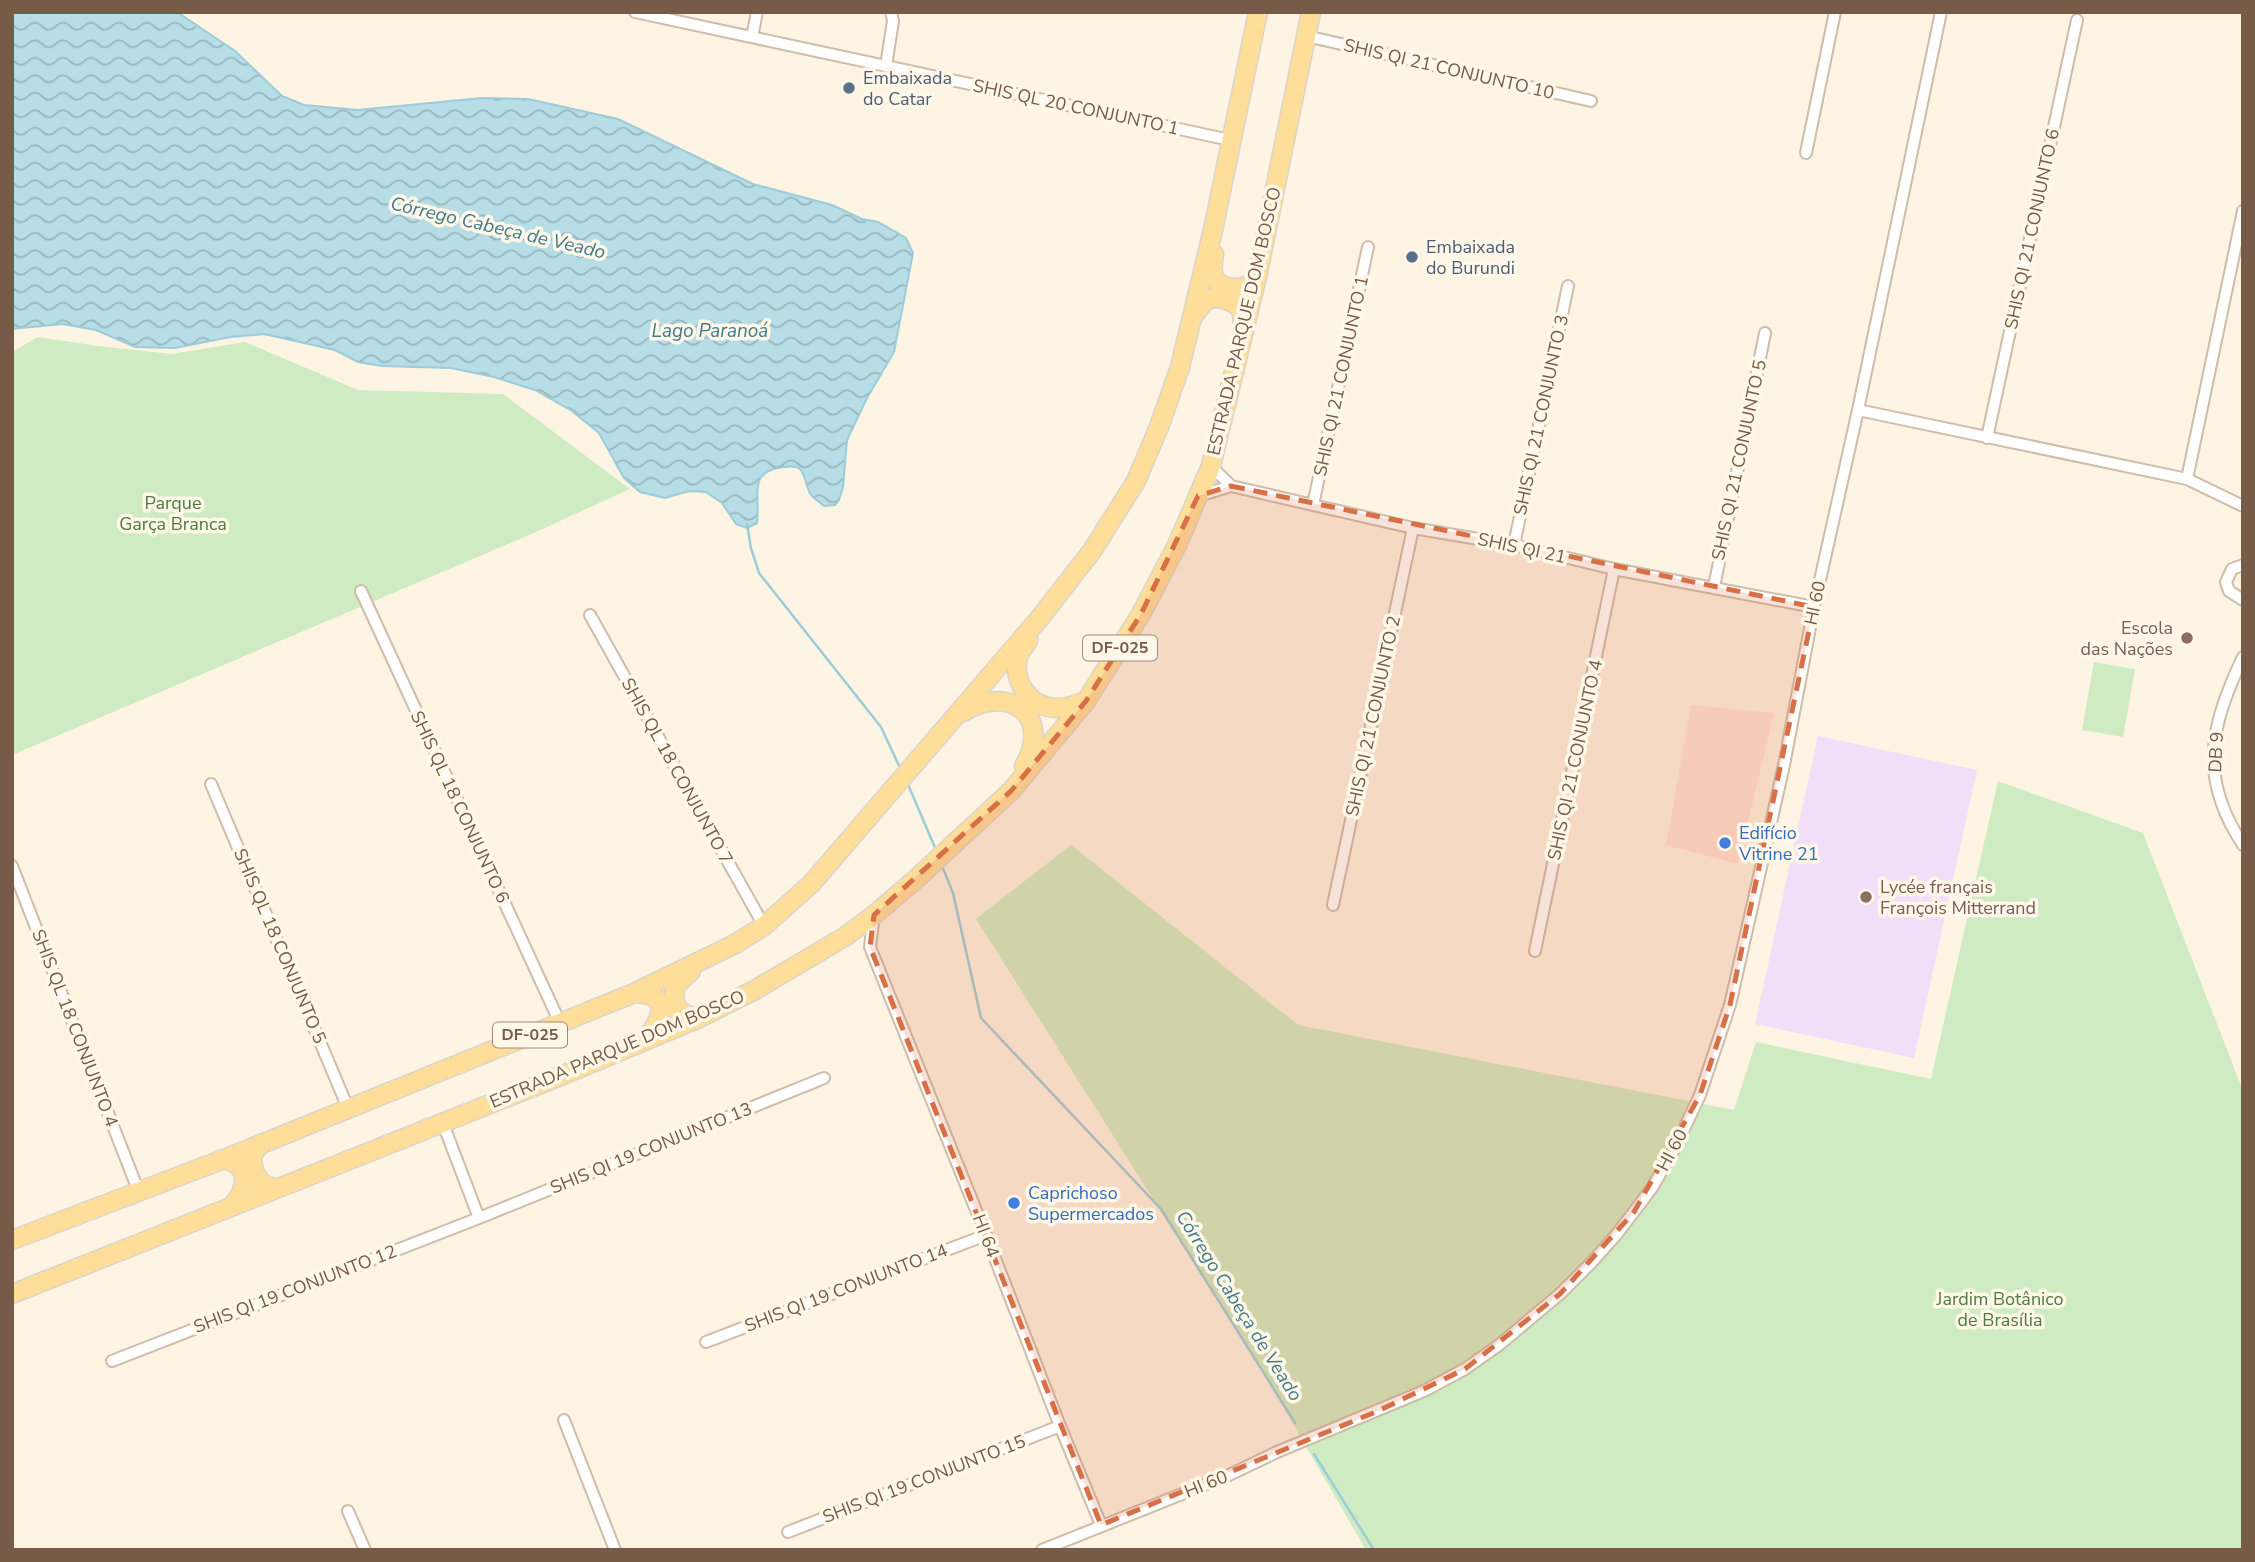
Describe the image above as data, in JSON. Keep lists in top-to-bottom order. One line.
{"streets":{"main road":["ESTRADA PARQUE DOM BOSCO","DF-025"],"street":["SHIS QI 21 CONJUNTO 10","SHIS QL 20 CONJUNTO 1","SHIS QI 21 CONJUNTO 6","SHIS QI 21 CONJUNTO 1","SHIS QI 21 CONJUNTO 3","SHIS QI 21 CONJUNTO 5","SHIS QI 21","HI 60","SHIS QI 21 CONJUNTO 2","DB 9","SHIS QI 21 CONJUNTO 4","SHIS QL 18 CONJUNTO 7","SHIS QL 18 CONJUNTO 6","SHIS QL 18 CONJUNTO 5","SHIS QL 18 CONJUNTO 4","SHIS QI 19 CONJUNTO 13","HI 64","SHIS QI 19 CONJUNTO 14","SHIS QI 19 CONJUNTO 12","SHIS QI 19 CONJUNTO 15"]},"crossings":[["SHIS QI 21 CONJUNTO 10","ESTRADA PARQUE DOM BOSCO"],["SHIS QL 20 CONJUNTO 1","DF-025"],["ESTRADA PARQUE DOM BOSCO","SHIS QI 21"],["ESTRADA PARQUE DOM BOSCO","HI 64"],["SHIS QI 21 CONJUNTO 1","SHIS QI 21"],["SHIS QI 21 CONJUNTO 3","SHIS QI 21"],["SHIS QI 21 CONJUNTO 5","SHIS QI 21"],["SHIS QI 21","HI 60"],["SHIS QI 21","SHIS QI 21 CONJUNTO 2"],["SHIS QI 21","SHIS QI 21 CONJUNTO 4"],["HI 60","HI 64"],["DF-025","SHIS QL 18 CONJUNTO 7"],["DF-025","SHIS QL 18 CONJUNTO 6"],["DF-025","SHIS QL 18 CONJUNTO 5"],["DF-025","SHIS QL 18 CONJUNTO 4"],["SHIS QI 19 CONJUNTO 13","SHIS QI 19 CONJUNTO 12"],["HI 64","SHIS QI 19 CONJUNTO 14"],["HI 64","SHIS QI 19 CONJUNTO 15"]],"water":["Córrego Cabeça de Veado","Lago Paranoá"],"parks":["Parque Garça Branca","Jardim Botânico de Brasília"],"places":["Embaixada do Catar","Embaixada do Burundi","Escola das Nações","Edifício Vitrine 21","Lycée français François Mitterrand","Caprichoso Supermercados"]}
